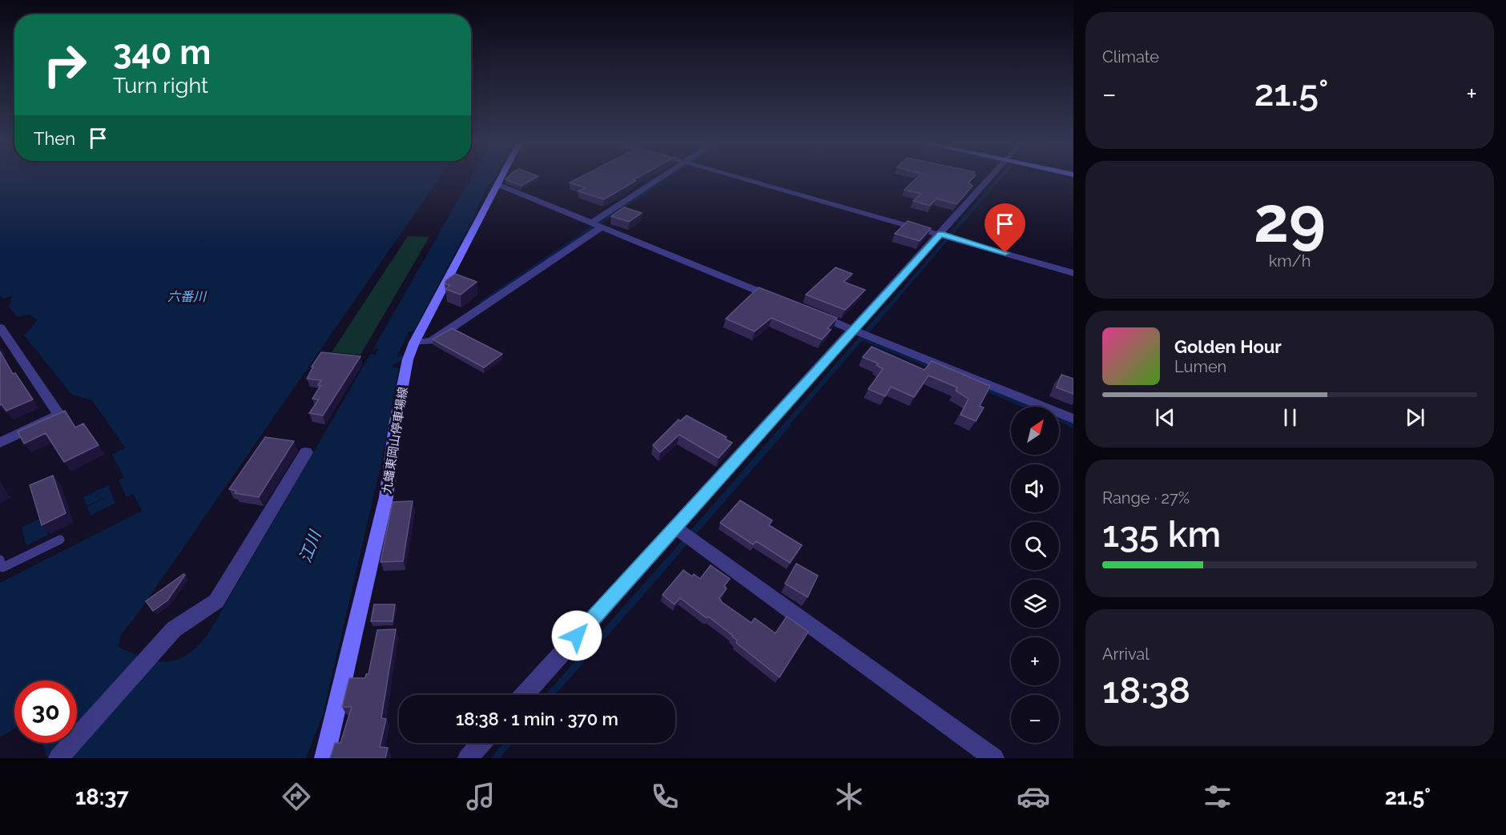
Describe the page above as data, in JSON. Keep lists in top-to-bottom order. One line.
{"streets":{"main road":["九蟠東岡山停車場線"]},"water":["六番川","江川"],"north":"top right","page":{"tile":["Climate",["29","km/h"],["Range · 27%","135 km"],["Arrival","18:38"]],"turn":["340 m","Turn right"],"heat":["−","21.5°","+"],"then":"Then","song":["Golden Hour","Lumen"],"map_buttons":["+","−"],"limit":"30","trip":"18:38 · 1 min · 370 m","tabs":["18:37","21.5°"]}}
